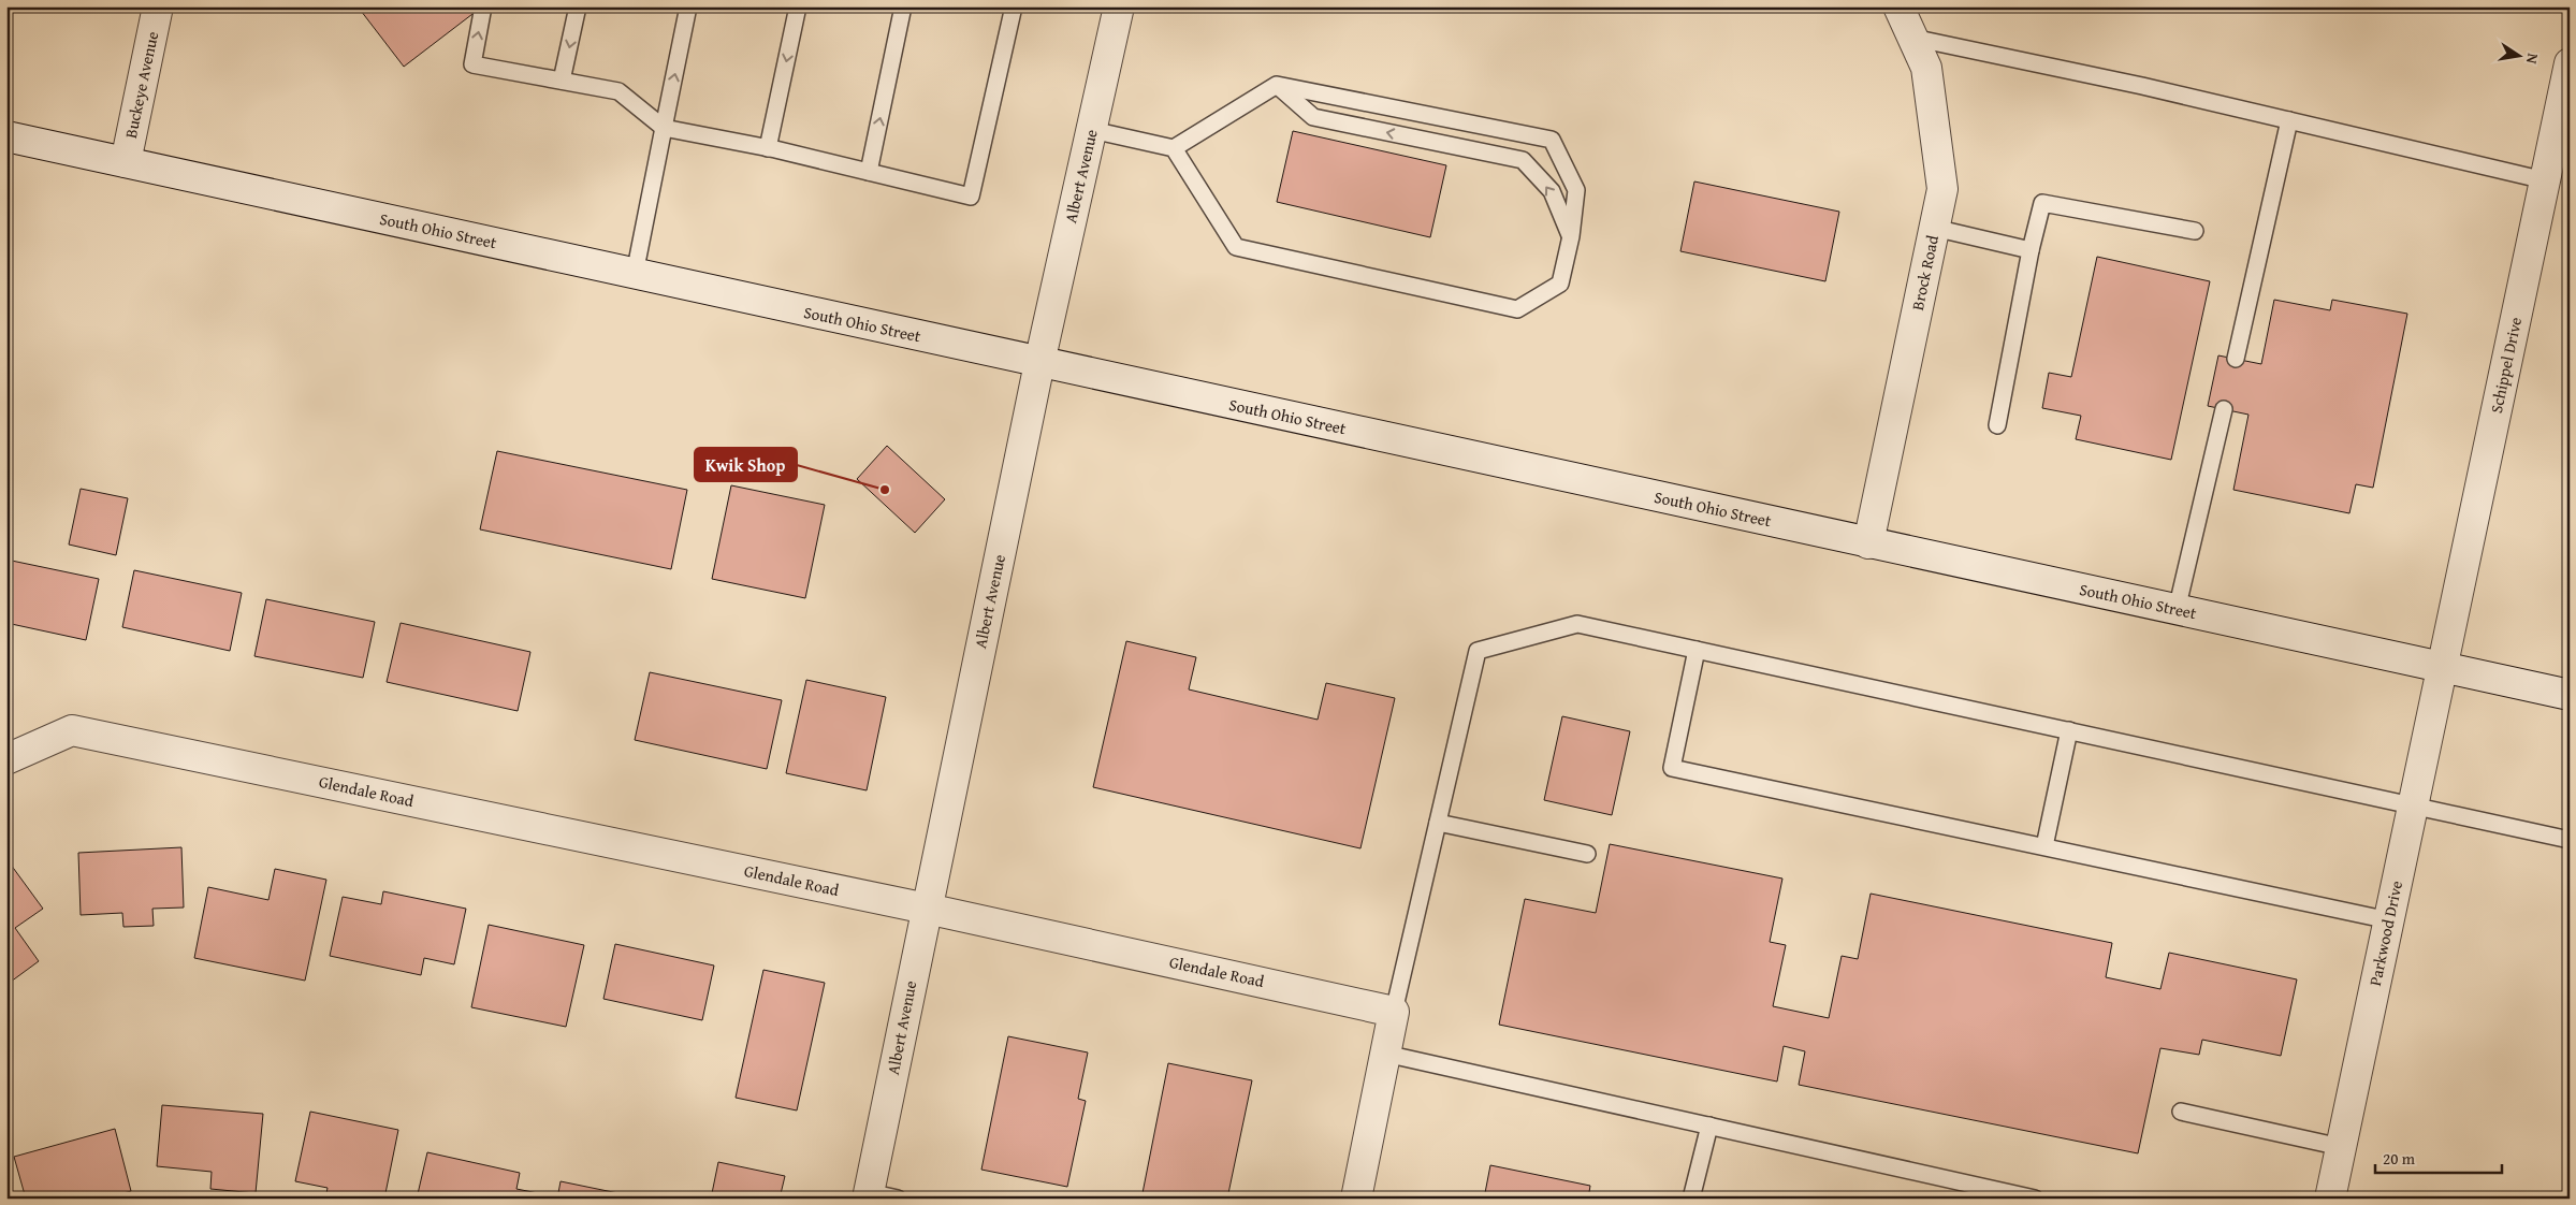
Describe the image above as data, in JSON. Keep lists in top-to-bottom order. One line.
{"streets":{"street":["Buckeye Avenue","Albert Avenue","South Ohio Street","Brock Road","Schippel Drive","Glendale Road","Parkwood Drive"]},"crossings":[["Buckeye Avenue","South Ohio Street"],["Albert Avenue","South Ohio Street"],["Albert Avenue","Glendale Road"],["South Ohio Street","Brock Road"],["South Ohio Street","Schippel Drive"],["South Ohio Street","Parkwood Drive"],["Schippel Drive","Parkwood Drive"]],"places":["Kwik Shop"],"scale_bar":"20 m","north":"right"}
